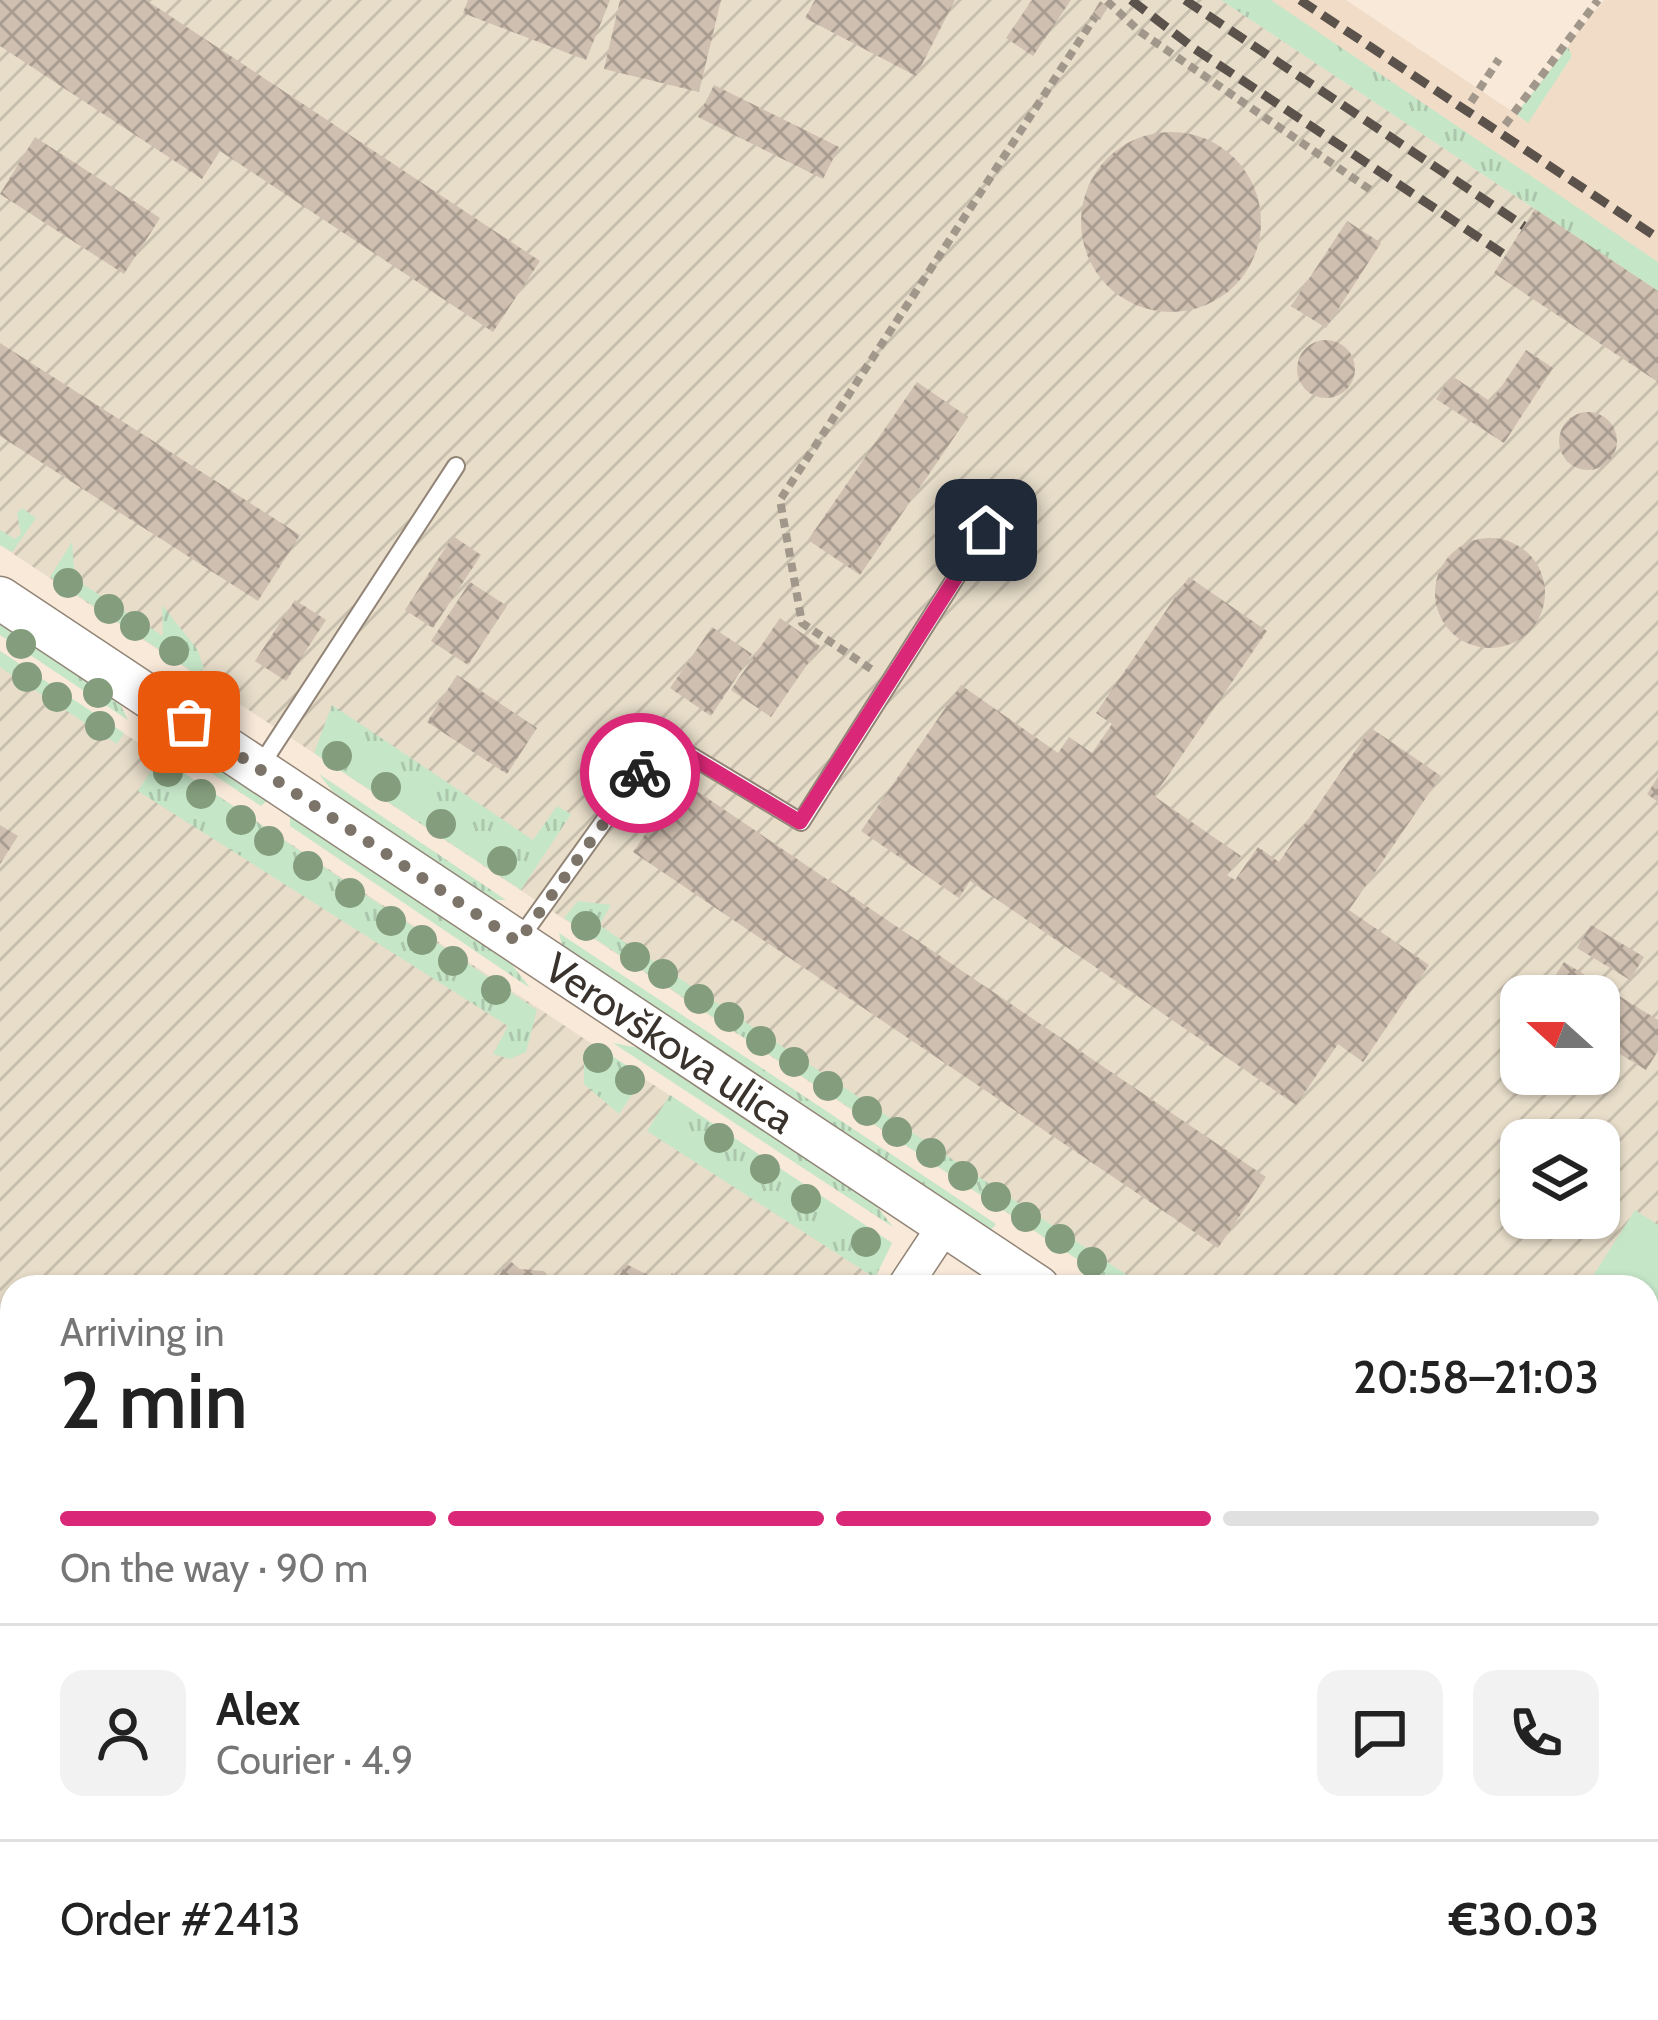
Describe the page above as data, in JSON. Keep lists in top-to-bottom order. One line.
{"streets":{"street":["Verovškova ulica"]},"north":"left","page":{"heading":["2 min","Arriving in","20:58–21:03"],"panel":["Alex","Courier · 4.9","Order #2413","€30.03"],"bar":"On the way · 90 m"}}
